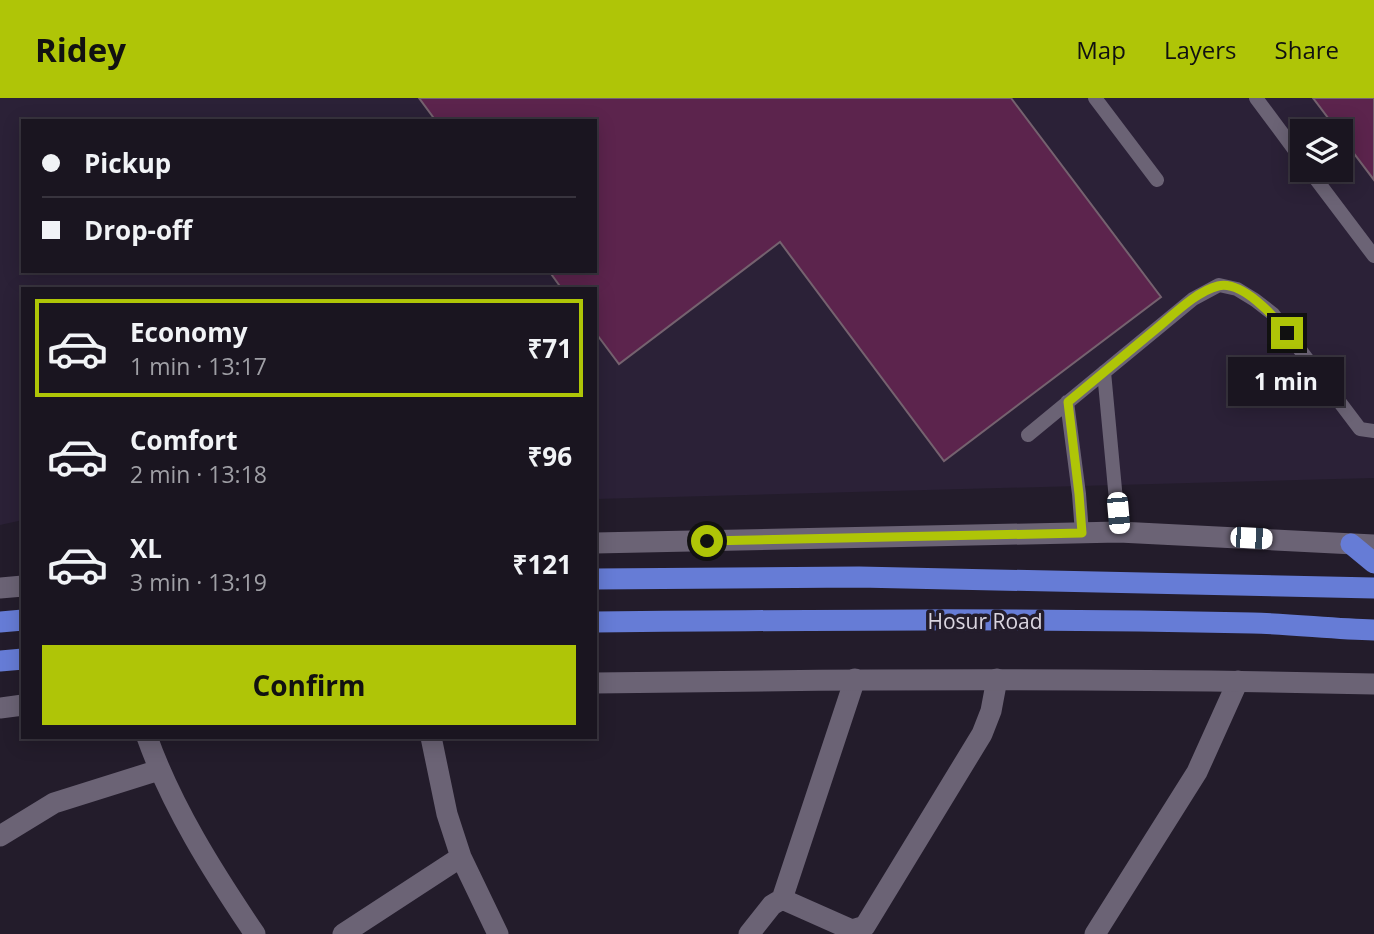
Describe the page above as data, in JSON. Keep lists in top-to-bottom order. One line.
{"streets":{"highway":["Hosur Road"]},"page":{"header":"Ridey","nav":["Map","Layers","Share"],"banner":["Pickup","Drop-off"],"list":[{"name":"Economy","note":"1 min · 13:17","value":"₹71"},{"name":"Comfort","note":"2 min · 13:18","value":"₹96"},{"name":"XL","note":"3 min · 13:19","value":"₹121"}],"bubble":"1 min","buttons":"Confirm"}}
